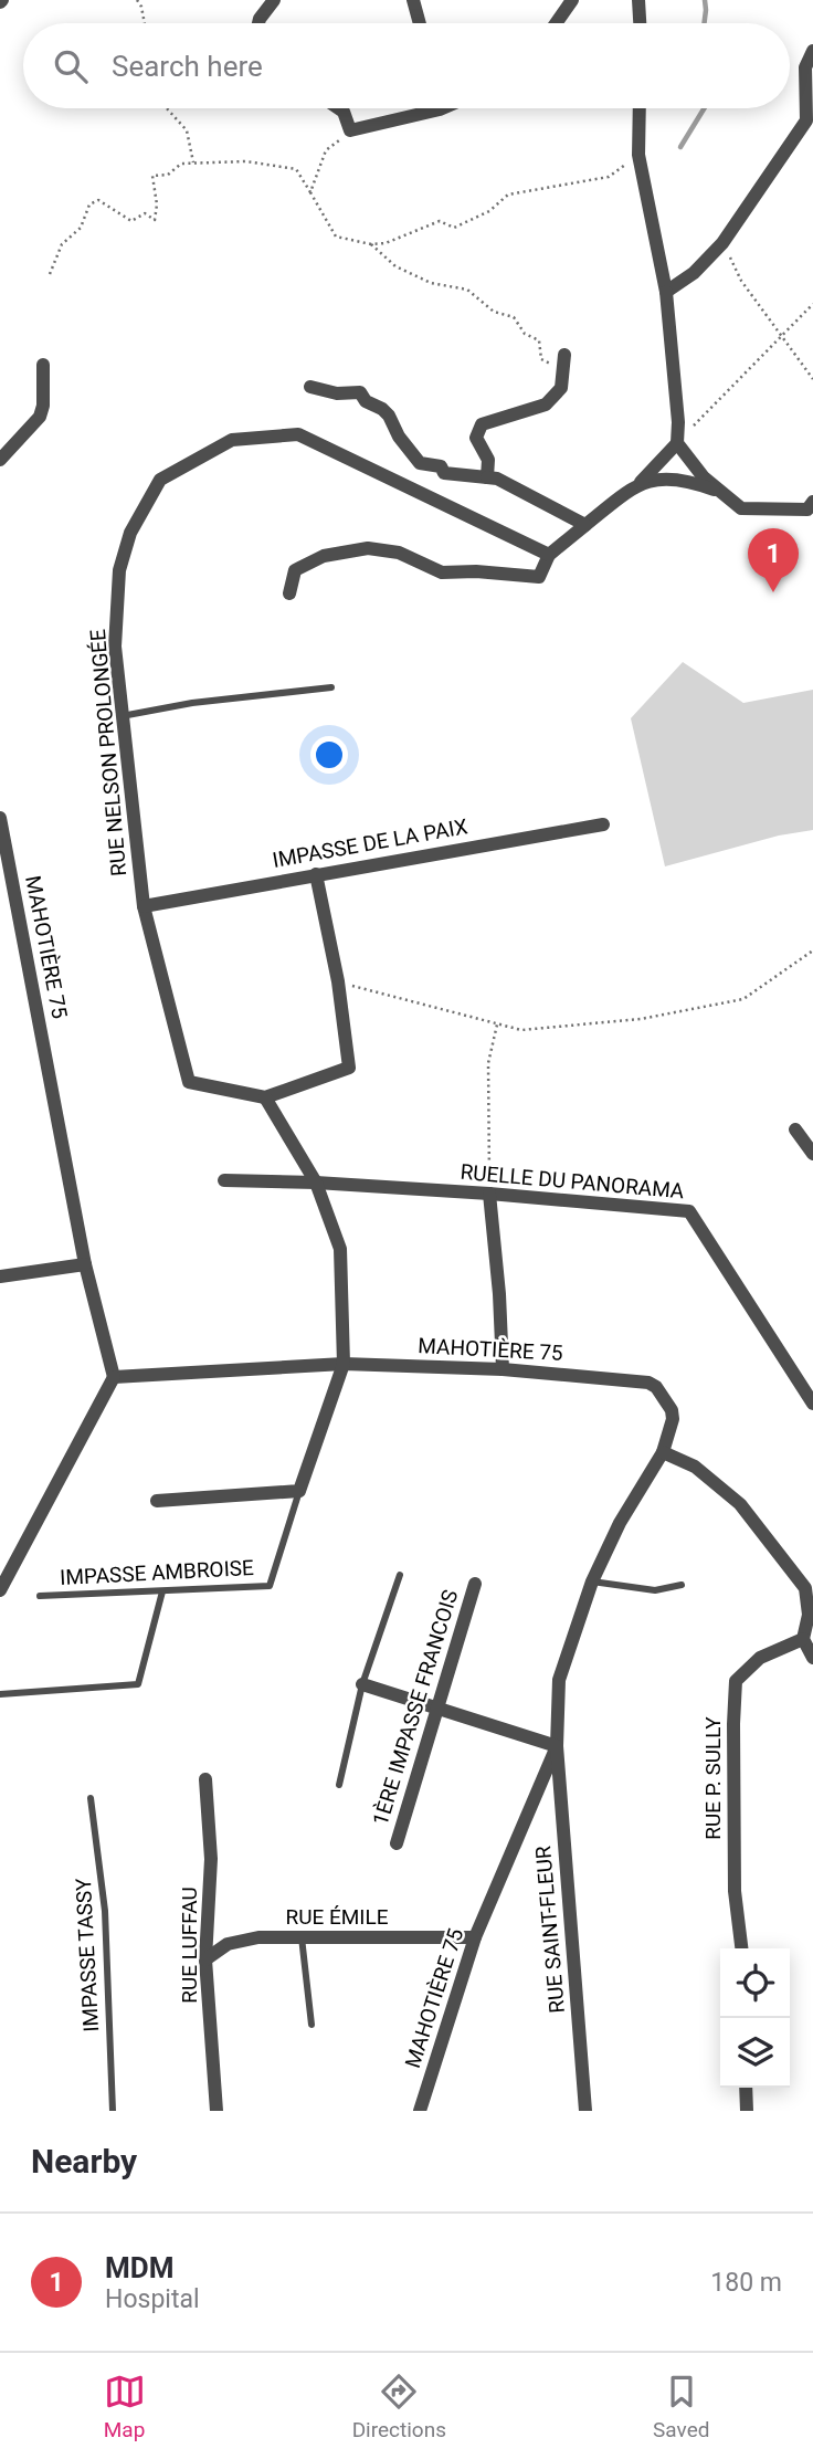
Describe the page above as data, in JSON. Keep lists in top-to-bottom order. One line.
{"streets":{"street":["RUE NELSON PROLONGÉE","IMPASSE DE LA PAIX","MAHOTIÈRE 75","RUELLE DU PANORAMA","1ÈRE IMPASSE FRANCOIS","RUE P. SULLY","RUE ÉMILE","RUE SAINT-FLEUR","RUE LUFFAU"],"lane":["IMPASSE AMBROISE","IMPASSE TASSY"]},"crossings":[["RUE NELSON PROLONGÉE","IMPASSE DE LA PAIX"],["MAHOTIÈRE 75","RUE ÉMILE"],["MAHOTIÈRE 75","RUE SAINT-FLEUR"],["RUE ÉMILE","RUE LUFFAU"]],"page":{"search":"Search here","pins":"1","heading":"Nearby","list":[{"mark":"1","name":"MDM","note":"Hospital","value":"180 m"}],"nav":["Map","Directions","Saved"]}}
